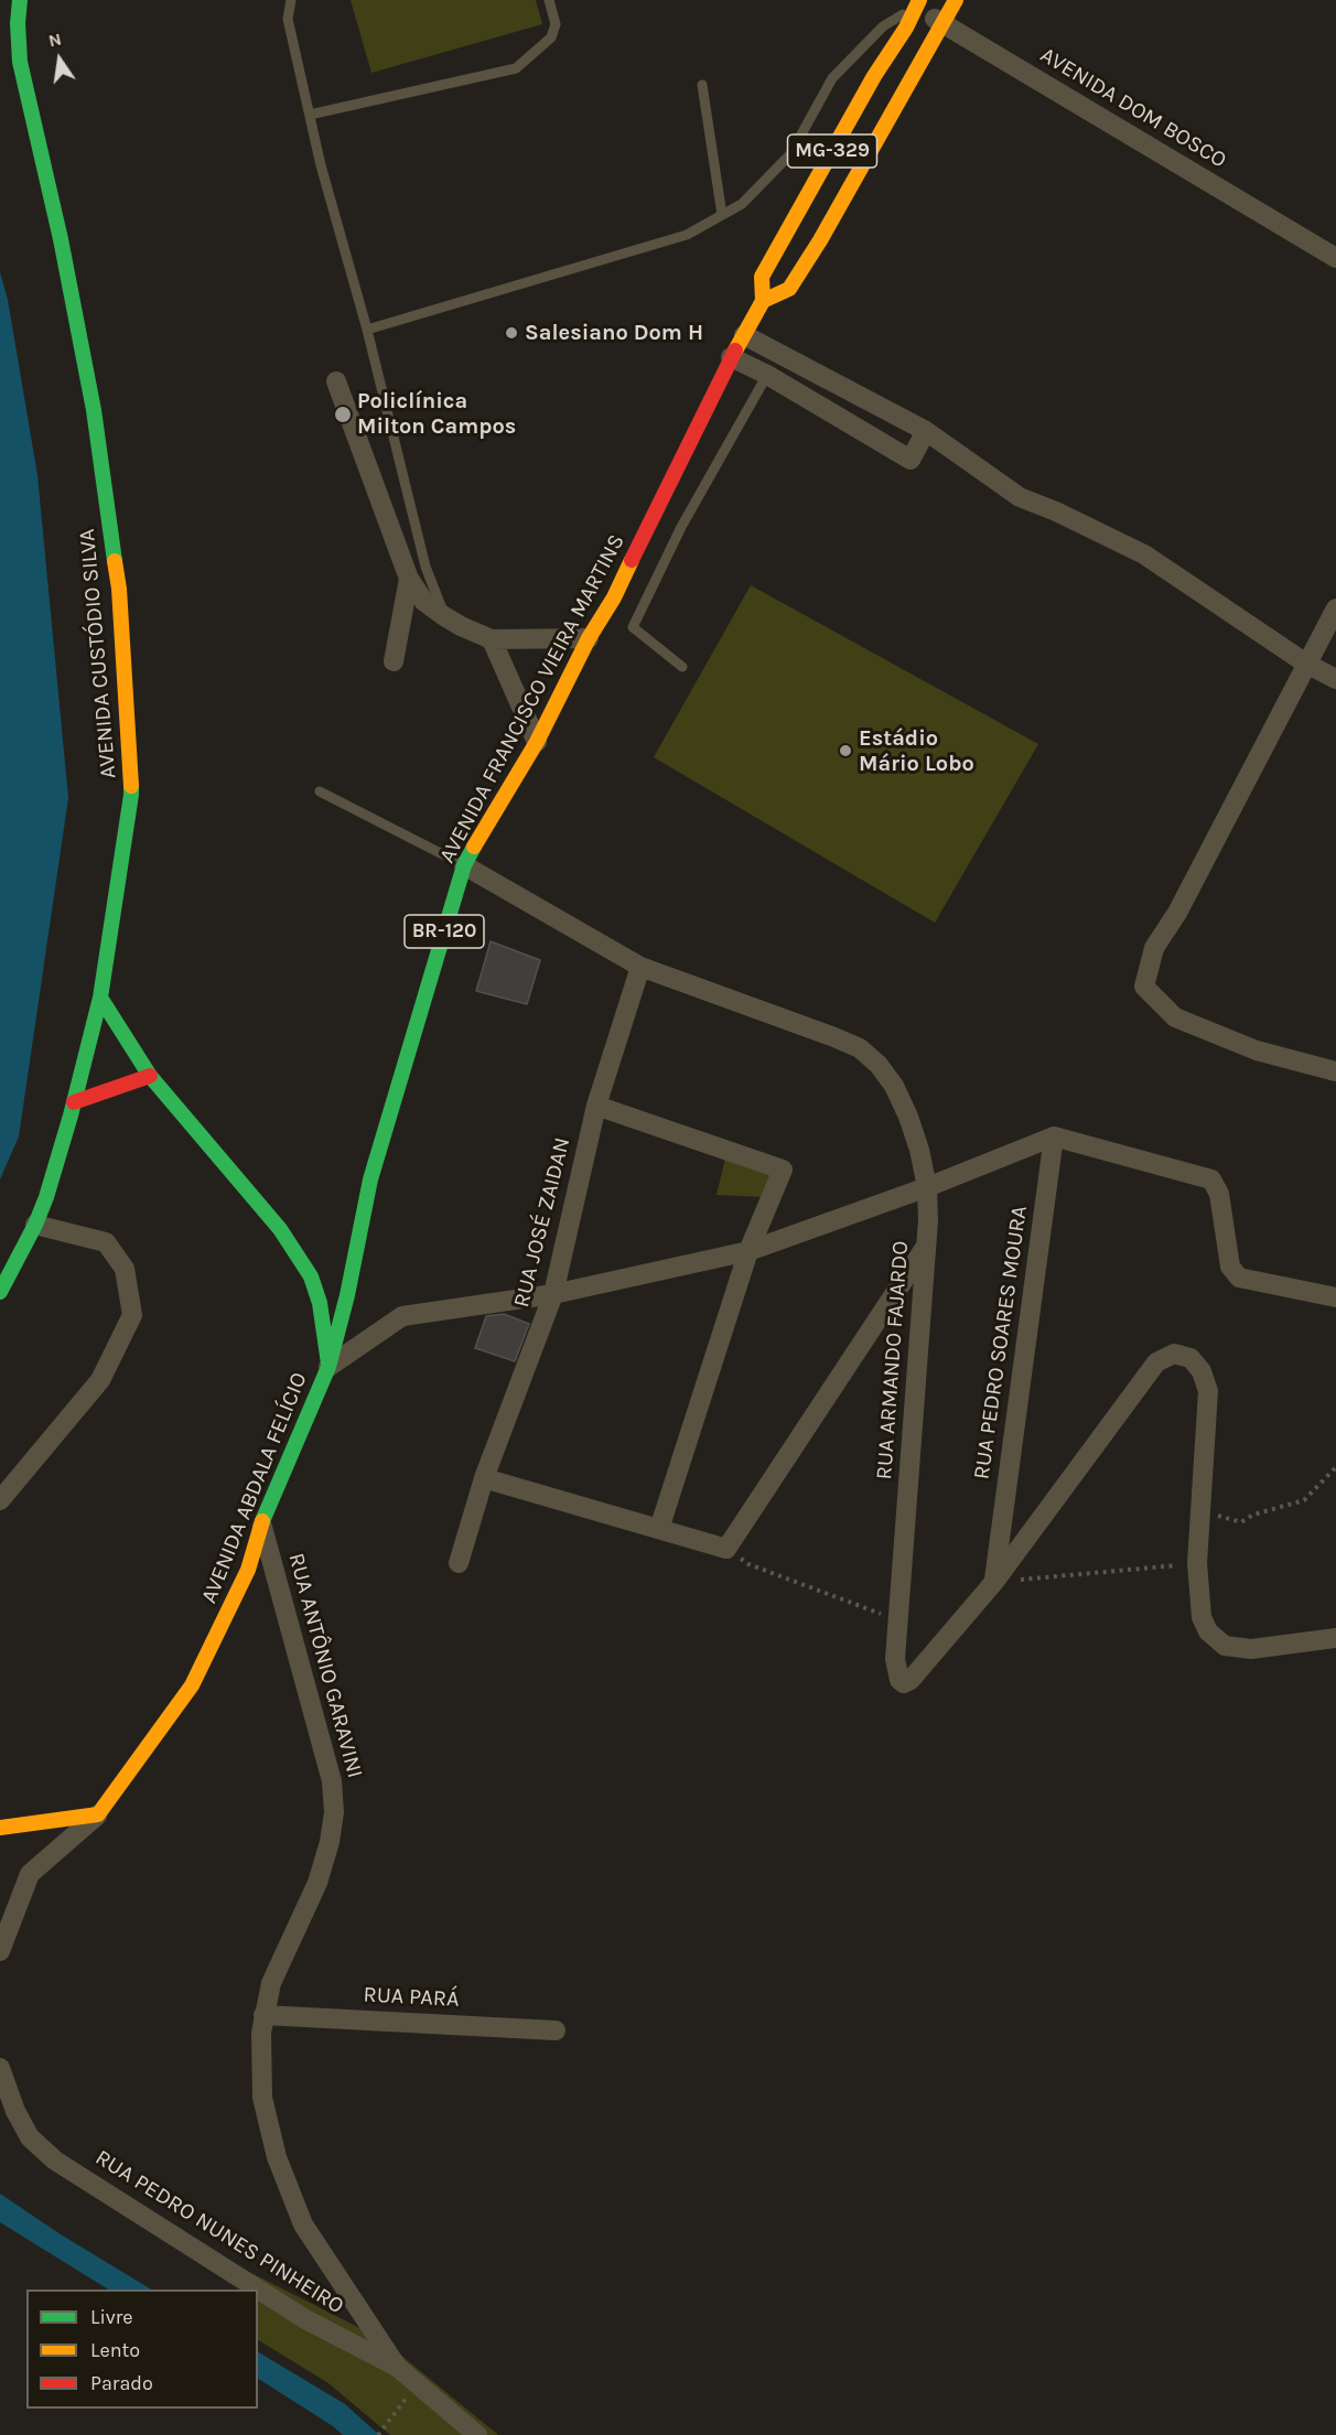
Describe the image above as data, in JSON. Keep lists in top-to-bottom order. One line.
{"streets":{"main road":["MG-329","AVENIDA CUSTÓDIO SILVA","AVENIDA FRANCISCO VIEIRA MARTINS","BR-120","AVENIDA ABDALA FELÍCIO"],"street":["AVENIDA DOM BOSCO","RUA JOSÉ ZAIDAN","RUA PEDRO SOARES MOURA","RUA ARMANDO FAJARDO","RUA ANTÔNIO GARAVINI","RUA PARÁ","RUA PEDRO NUNES PINHEIRO"]},"crossings":[["AVENIDA DOM BOSCO","AVENIDA FRANCISCO VIEIRA MARTINS"],["AVENIDA CUSTÓDIO SILVA","AVENIDA ABDALA FELÍCIO"],["AVENIDA FRANCISCO VIEIRA MARTINS","RUA ARMANDO FAJARDO"],["AVENIDA FRANCISCO VIEIRA MARTINS","AVENIDA ABDALA FELÍCIO"],["RUA JOSÉ ZAIDAN","RUA ARMANDO FAJARDO"],["RUA PEDRO SOARES MOURA","RUA ARMANDO FAJARDO"],["AVENIDA ABDALA FELÍCIO","RUA ANTÔNIO GARAVINI"],["RUA ANTÔNIO GARAVINI","RUA PARÁ"],["RUA ANTÔNIO GARAVINI","RUA PEDRO NUNES PINHEIRO"]],"places":["Salesiano Dom H","Policlínica Milton Campos","Estádio Mário Lobo"],"legend":["Livre","Lento","Parado"],"north":"top"}
